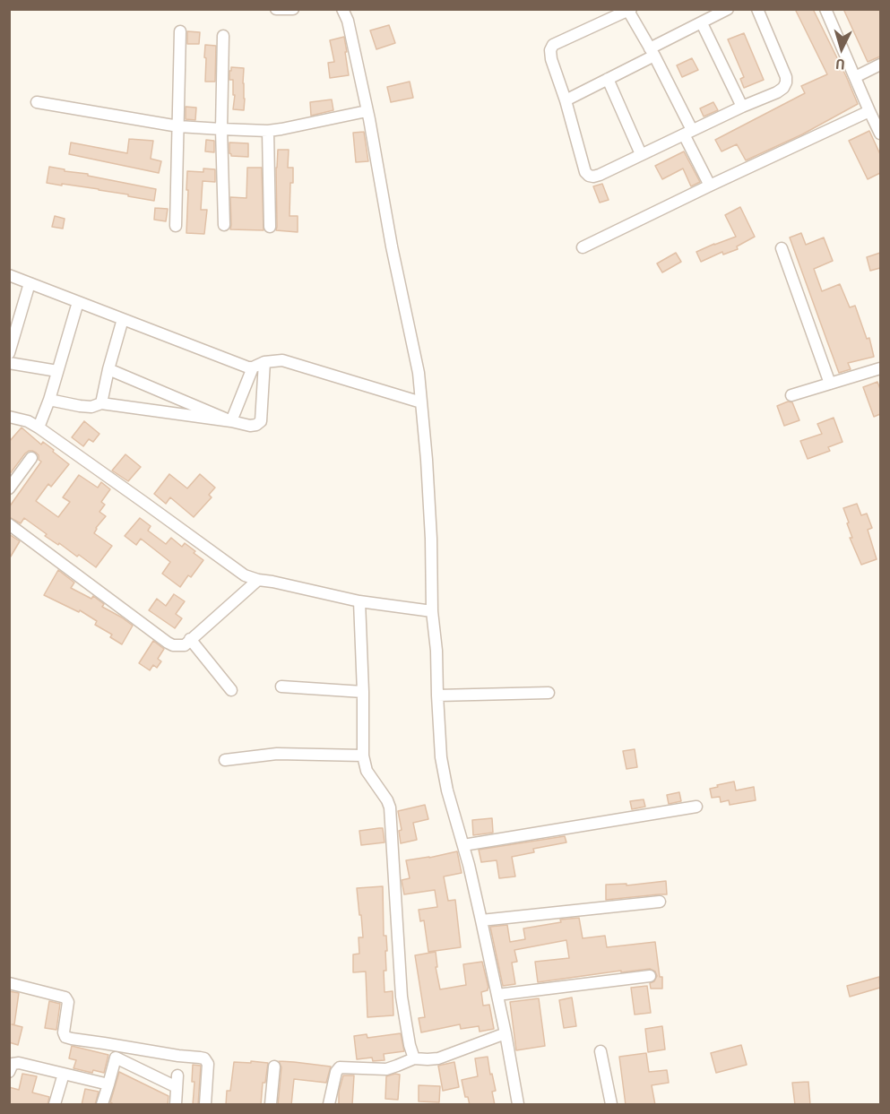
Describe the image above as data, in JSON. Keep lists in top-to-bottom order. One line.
{"north":"bottom"}
